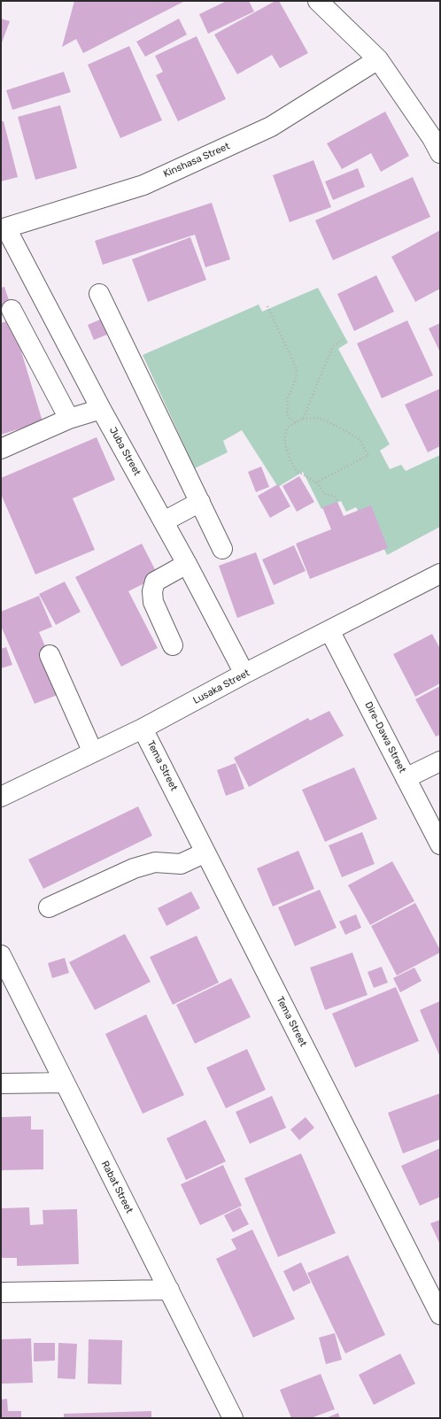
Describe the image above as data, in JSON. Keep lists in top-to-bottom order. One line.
{"streets":{"street":["Kinshasa Street","Juba Street","Lusaka Street","Dire-Dawa Street","Tema Street","Rabat Street"]},"crossings":[["Kinshasa Street","Juba Street"],["Juba Street","Lusaka Street"],["Lusaka Street","Dire-Dawa Street"],["Lusaka Street","Tema Street"]]}
